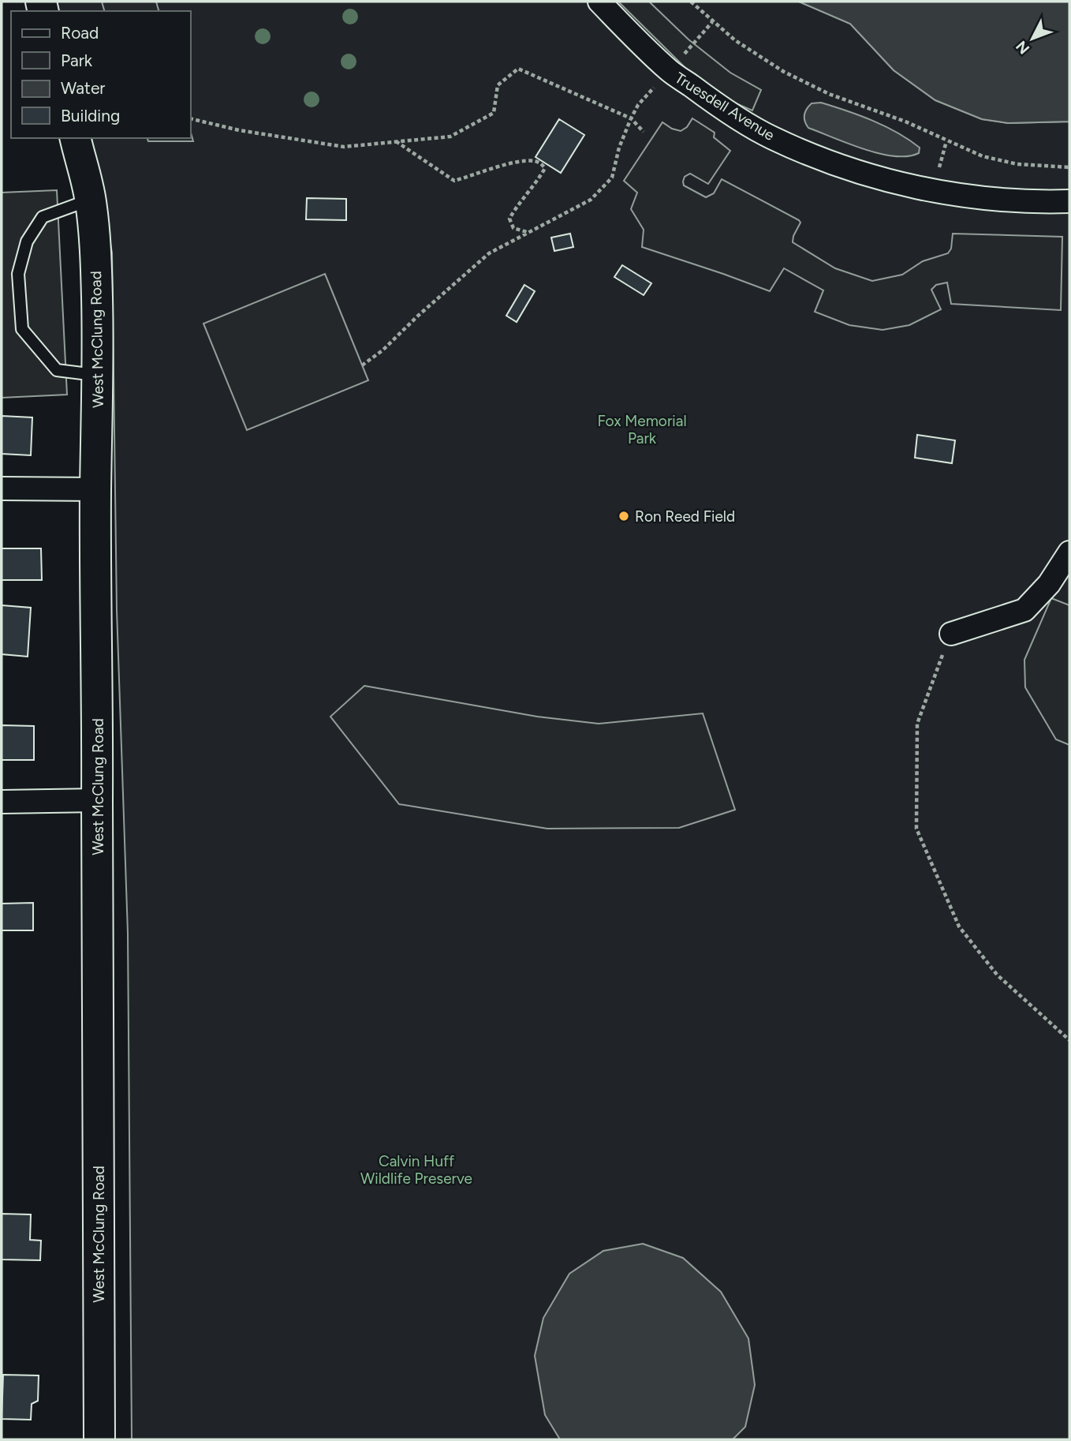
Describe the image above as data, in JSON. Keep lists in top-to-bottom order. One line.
{"streets":{"street":["Truesdell Avenue","West McClung Road"]},"parks":["Fox Memorial Park","Calvin Huff Wildlife Preserve"],"places":["Ron Reed Field"],"legend":["Road","Park","Water","Building"],"north":"bottom left"}
